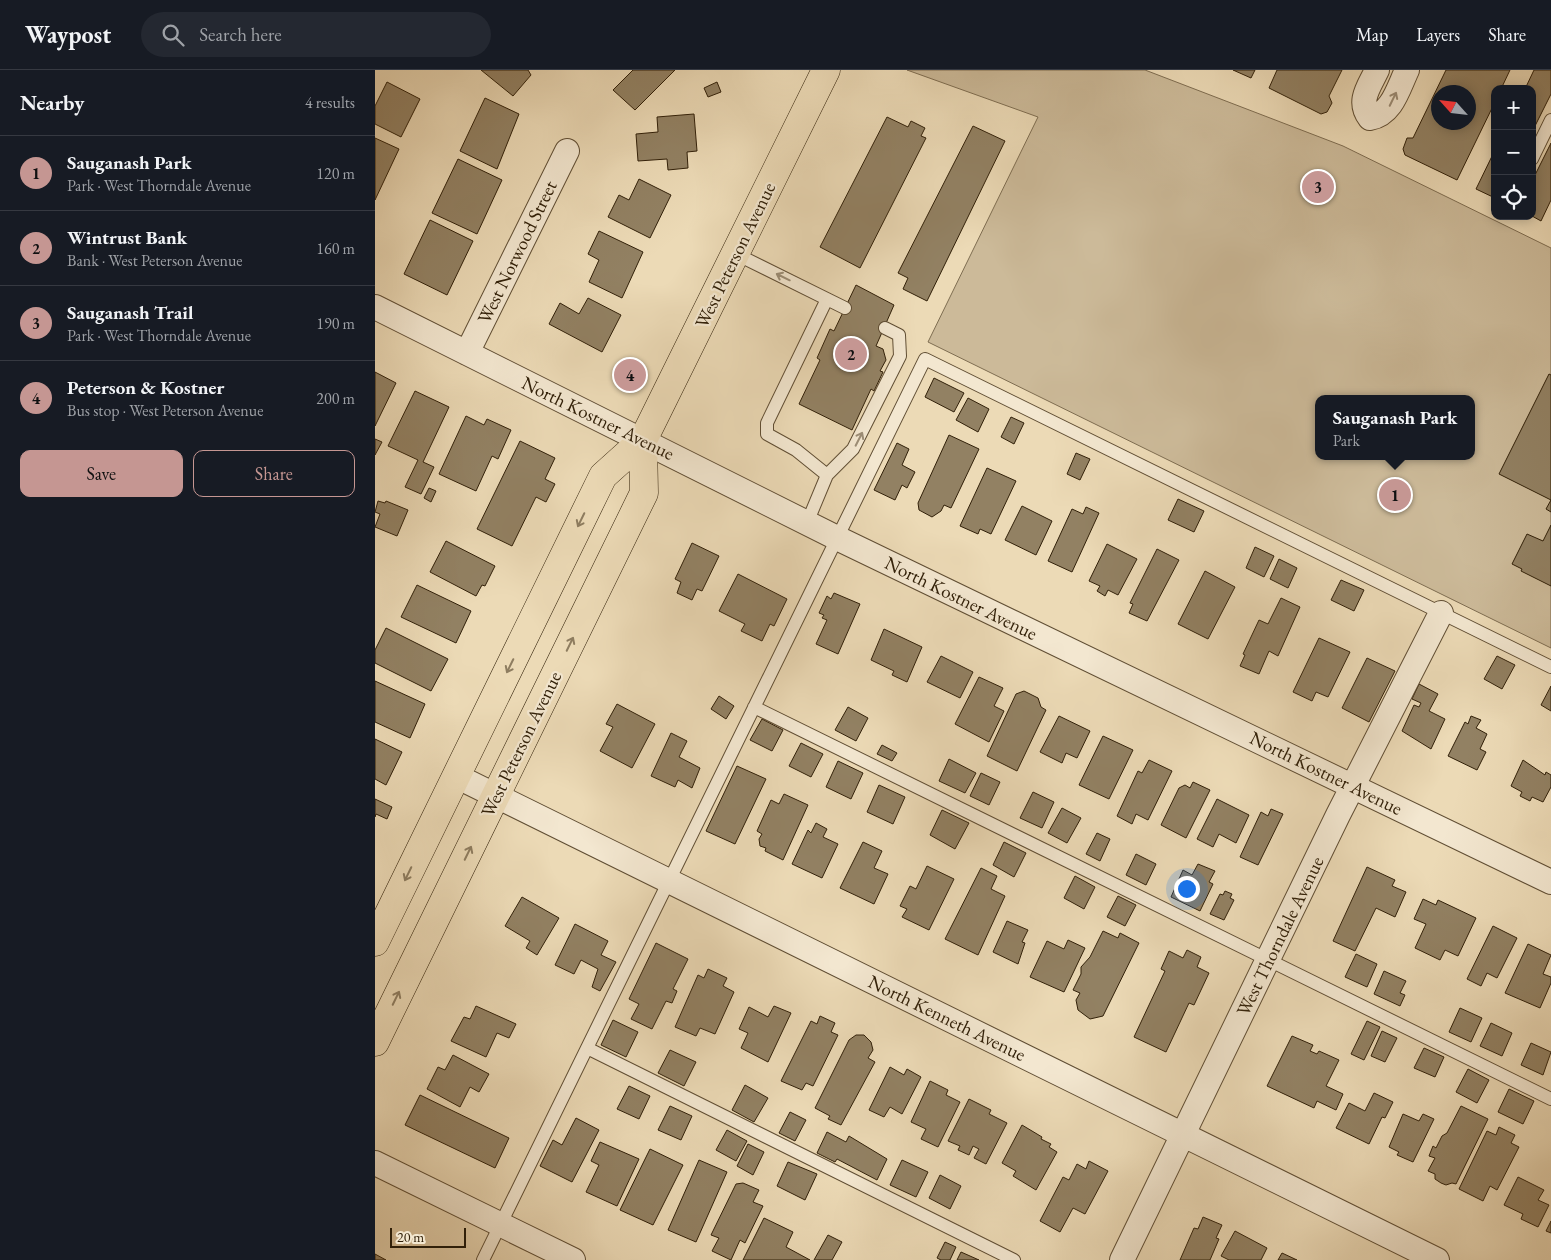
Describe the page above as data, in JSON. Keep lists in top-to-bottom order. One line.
{"streets":{"main road":["West Peterson Avenue"],"street":["West Norwood Street","North Kostner Avenue","West Thorndale Avenue","North Kenneth Avenue"]},"crossings":[["West Norwood Street","North Kostner Avenue"],["West Peterson Avenue","North Kostner Avenue"],["West Peterson Avenue","North Kenneth Avenue"],["North Kostner Avenue","West Thorndale Avenue"],["West Thorndale Avenue","North Kenneth Avenue"]],"scale_bar":"20 m","north":"top left","page":{"header":"Waypost","search":"Search here","nav":["Map","Layers","Share"],"heading":["Nearby","4 results"],"map_buttons":["+","−"],"list":[{"mark":"1","name":"Sauganash Park","note":"Park · West Thorndale Avenue","value":"120 m"},{"mark":"2","name":"Wintrust Bank","note":"Bank · West Peterson Avenue","value":"160 m"},{"mark":"3","name":"Sauganash Trail","note":"Park · West Thorndale Avenue","value":"190 m"},{"mark":"4","name":"Peterson & Kostner","note":"Bus stop · West Peterson Avenue","value":"200 m"}],"pins":["3","2","4","1"],"popup":["Sauganash Park","Park"],"buttons":["Save","Share"],"scale":"20 m"}}
